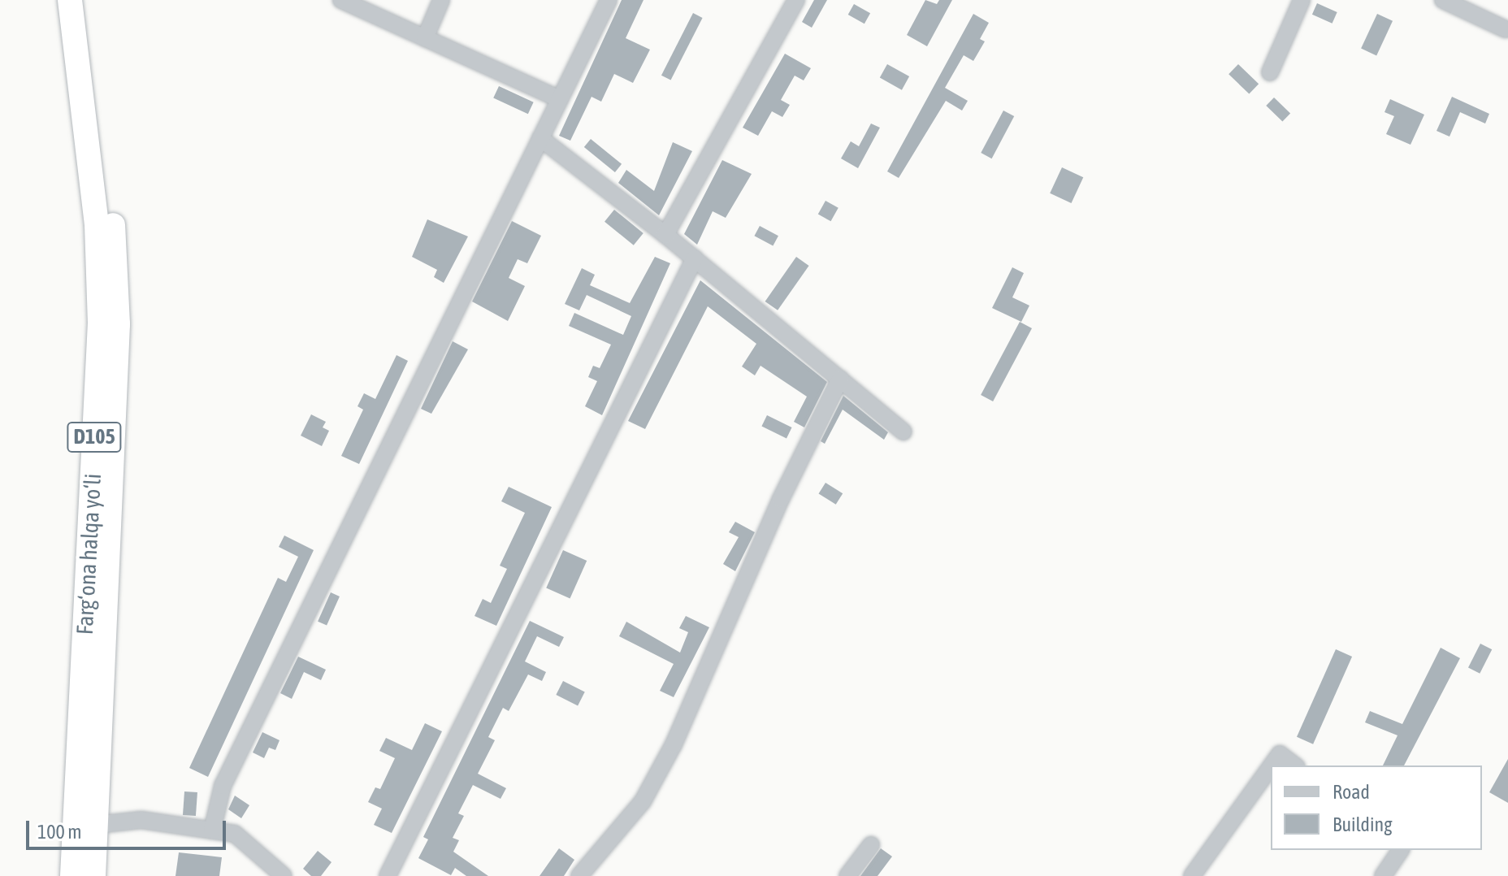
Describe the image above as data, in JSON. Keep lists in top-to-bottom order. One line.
{"streets":{"highway":["D105","Farg‘ona halqa yo‘li"]},"legend":["Road","Building"],"scale_bar":"100 m"}
